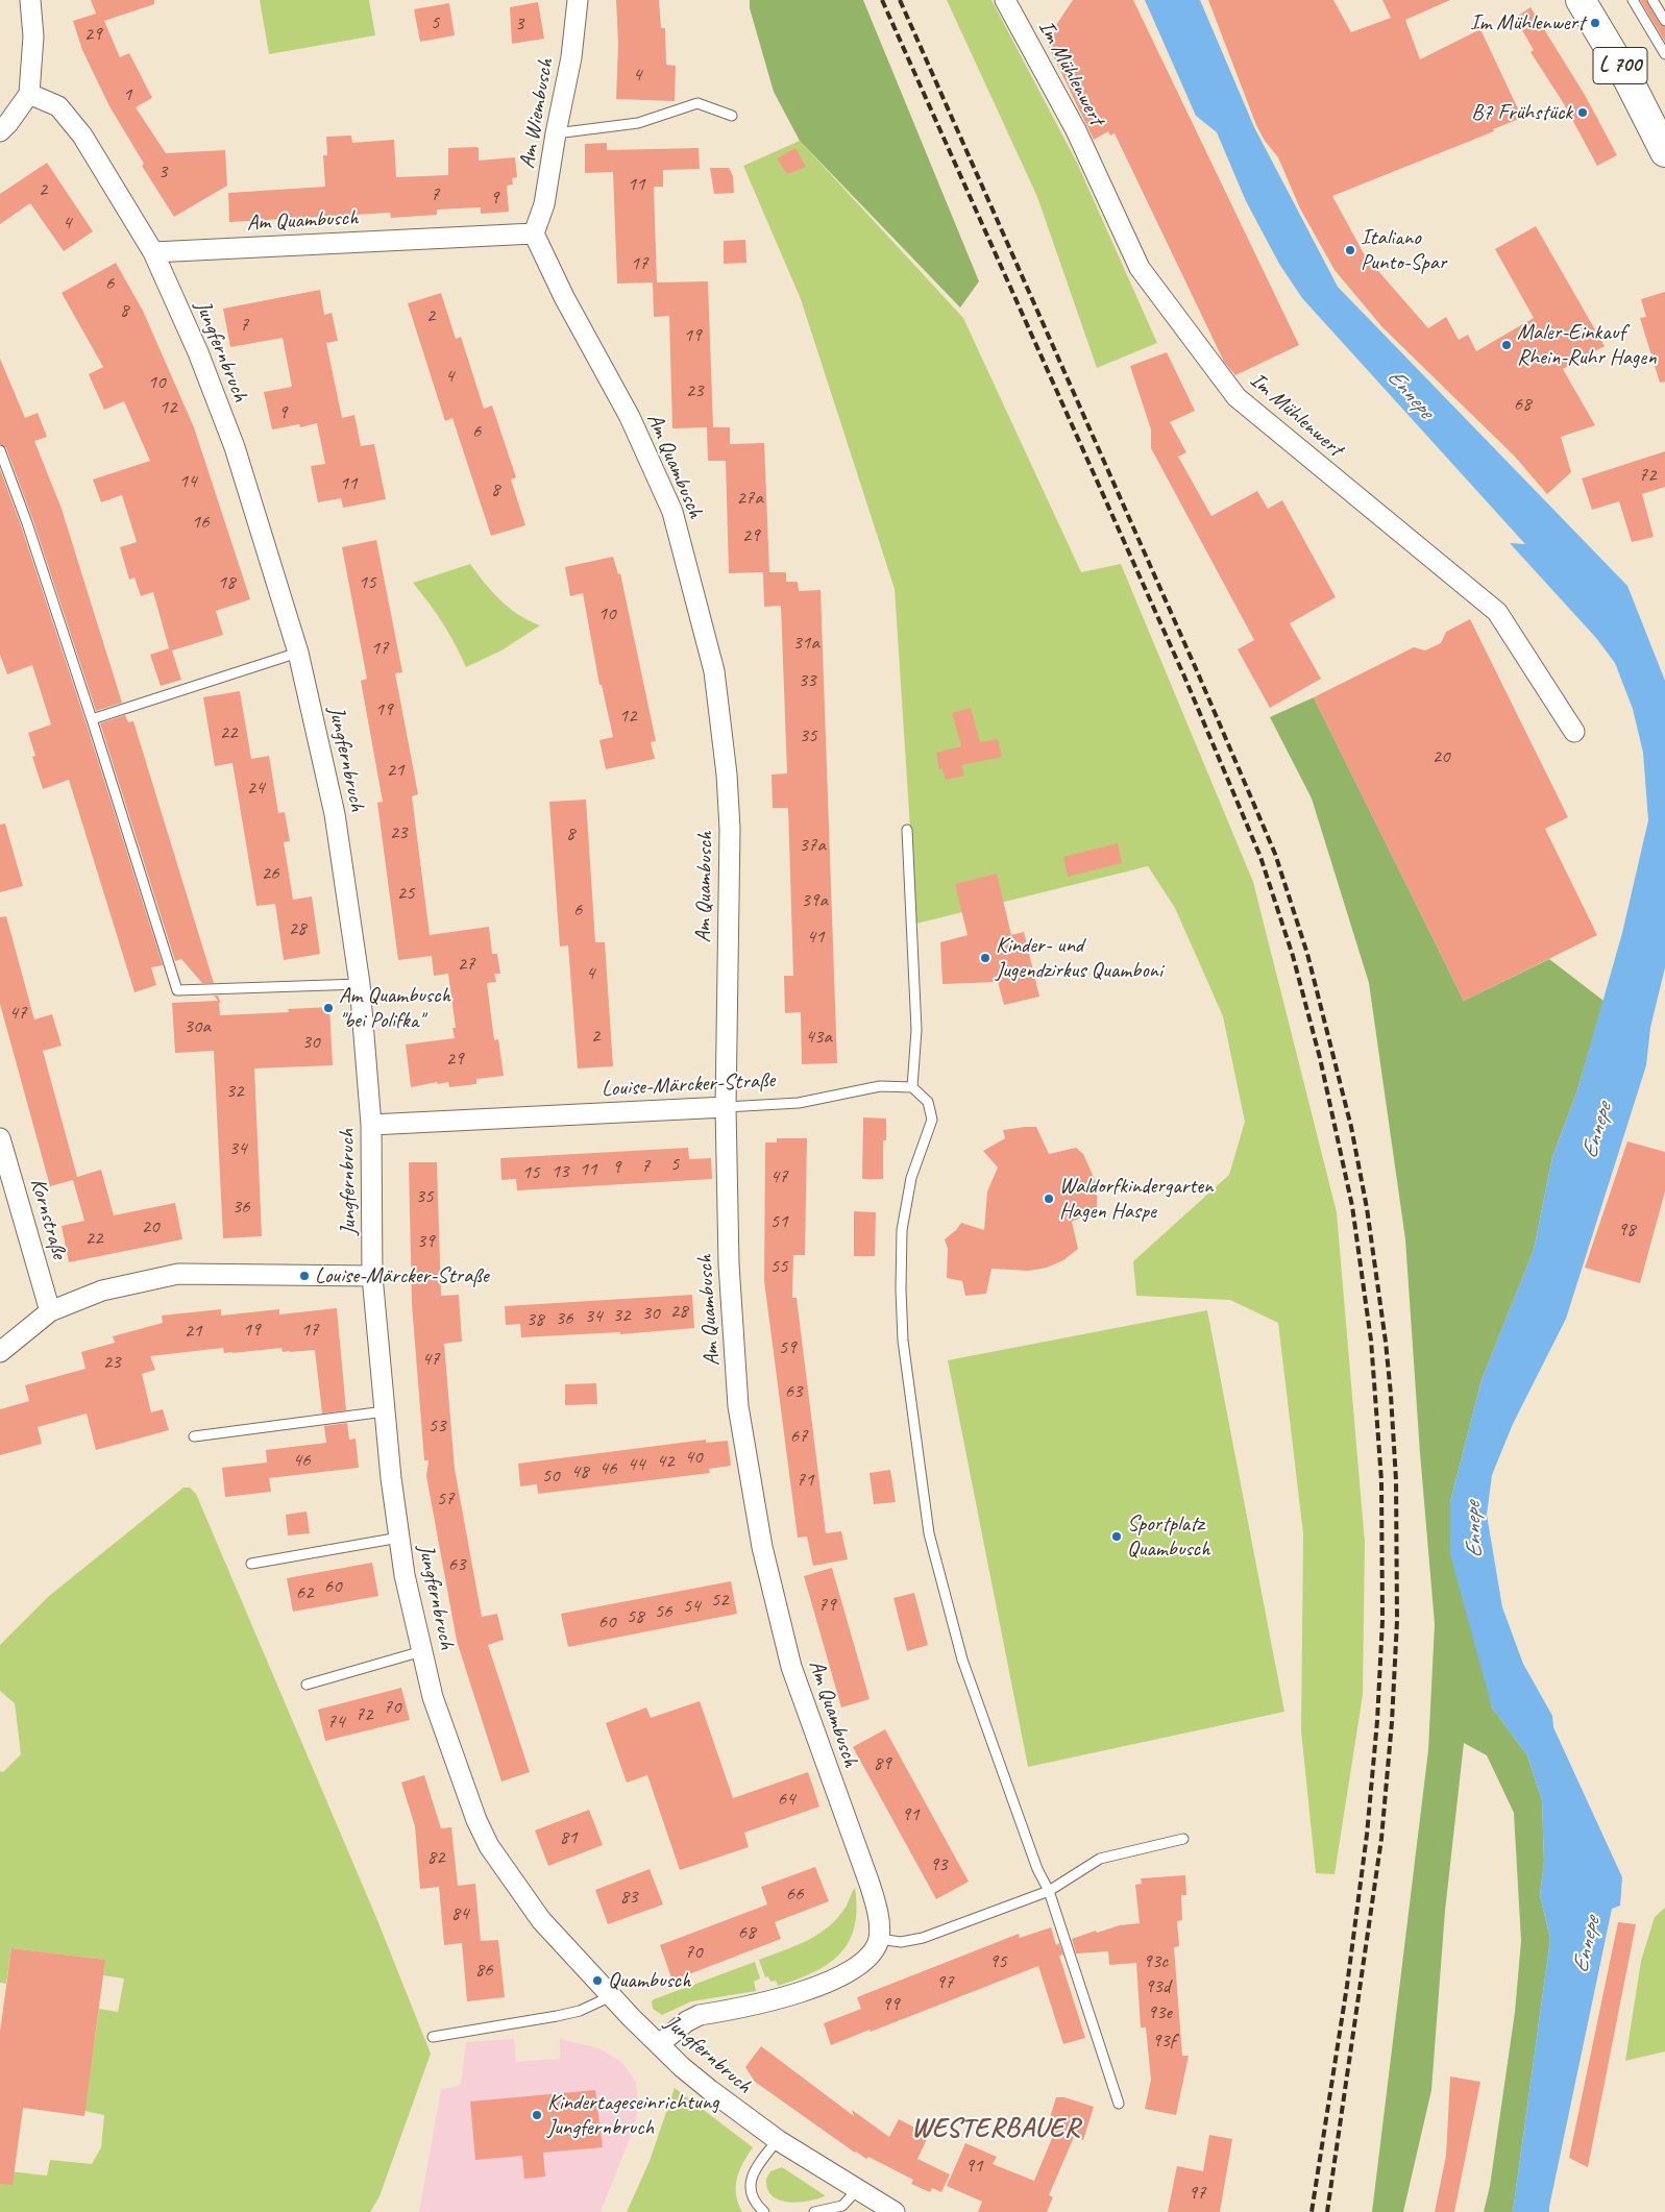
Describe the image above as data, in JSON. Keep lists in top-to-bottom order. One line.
{"streets":{"main road":["L 700"],"street":["Im Mühlenwert","Am Wiembusch","Am Quambusch","Jungfernbruch","Louise-Märcker-Straße","Kornstraße"]},"crossings":[["Am Wiembusch","Am Quambusch"],["Am Quambusch","Jungfernbruch"],["Am Quambusch","Louise-Märcker-Straße"],["Jungfernbruch","Louise-Märcker-Straße"]],"districts":["WESTERBAUER"],"water":["Ennepe"],"places":["Im Mühlenwert","B7 Frühstück","Italiano Punto-Spar","Maler-Einkauf Rhein-Ruhr Hagen","Kinder- und Jugendzirkus Quamboni","Am Quambusch \"bei Polifka\"","Waldorfkindergarten Hagen Haspe","Louise-Märcker-Straße","Sportplatz Quambusch","Quambusch","Kindertageseinrichtung Jungfernbruch"],"house_numbers":["5","3","29","4","1","3","11","2","7","9","4","17","6","8","2","7","19","4","10","23","68","12","9","6","72","14","11","8","27a","16","29","18","15","10","31a","17","33","19","12","22","35","20","21","24","23","8","37a","26","25","39a","6","28","41","27","4","47","30a","2","43a","30","29","32","34","5","7","9","11","13","15","47","35","36","51","20","98","22","39","55","28","30","32","34","36","38","19","17","21","59","47","23","63","53","67","40","46","42","44","46","48","50","71","57","63","60","62","52","79","54","56","58","60","70","72","74","89","64","91","81","82","93","66","83","84","68","70","95","93c","86","97","93d","99","93e","93f","91","97"]}
